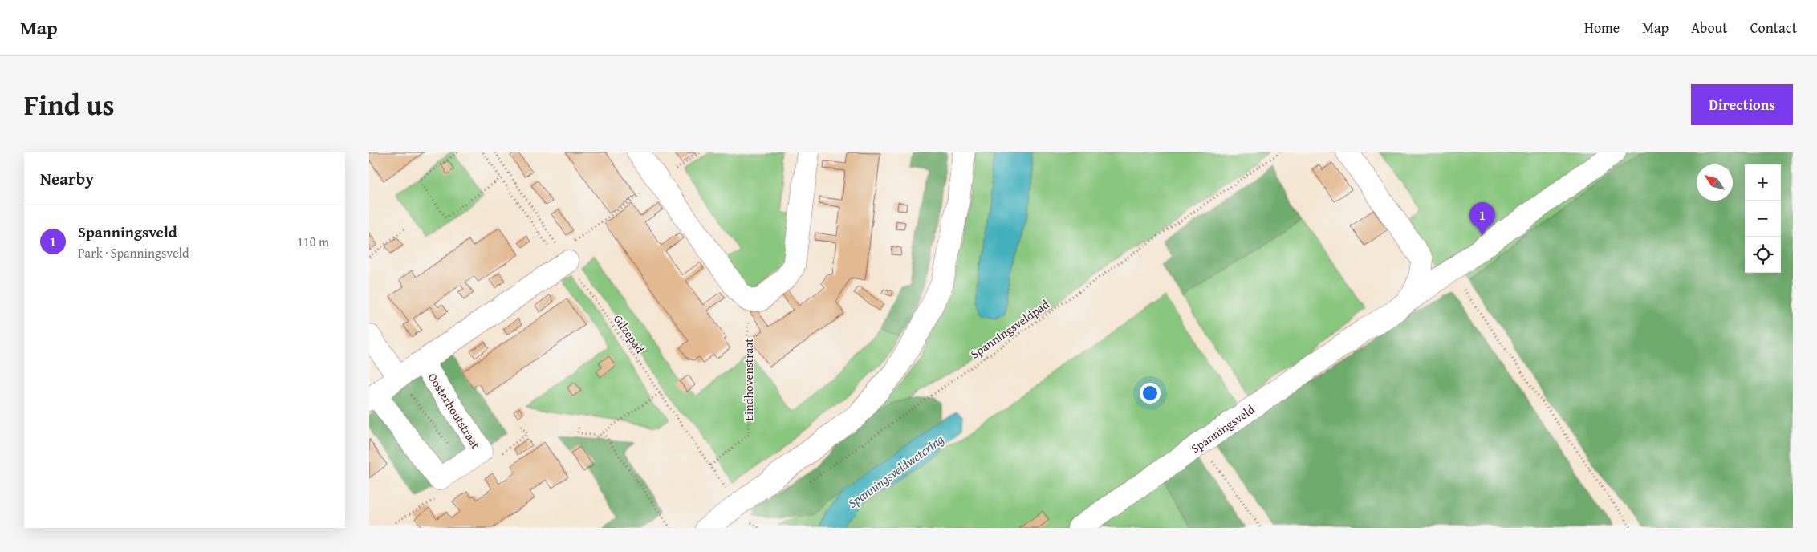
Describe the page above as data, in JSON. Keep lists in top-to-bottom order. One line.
{"streets":{"street":["Oosterhoutstraat","Spanningsveld"],"path":["Spanningsveldpad","Gilzepad","Eindhovenstraat"]},"crossings":[["Gilzepad","Eindhovenstraat"],["Gilzepad","Oosterhoutstraat"]],"water":["Spanningsveldwetering"],"north":"top left","page":{"header":"Map","nav":["Home","Map","About","Contact"],"title":"Find us","buttons":"Directions","heading":"Nearby","map_buttons":["+","−"],"pins":"1","list":[{"mark":"1","name":"Spanningsveld","note":"Park · Spanningsveld","value":"110 m"}]}}
